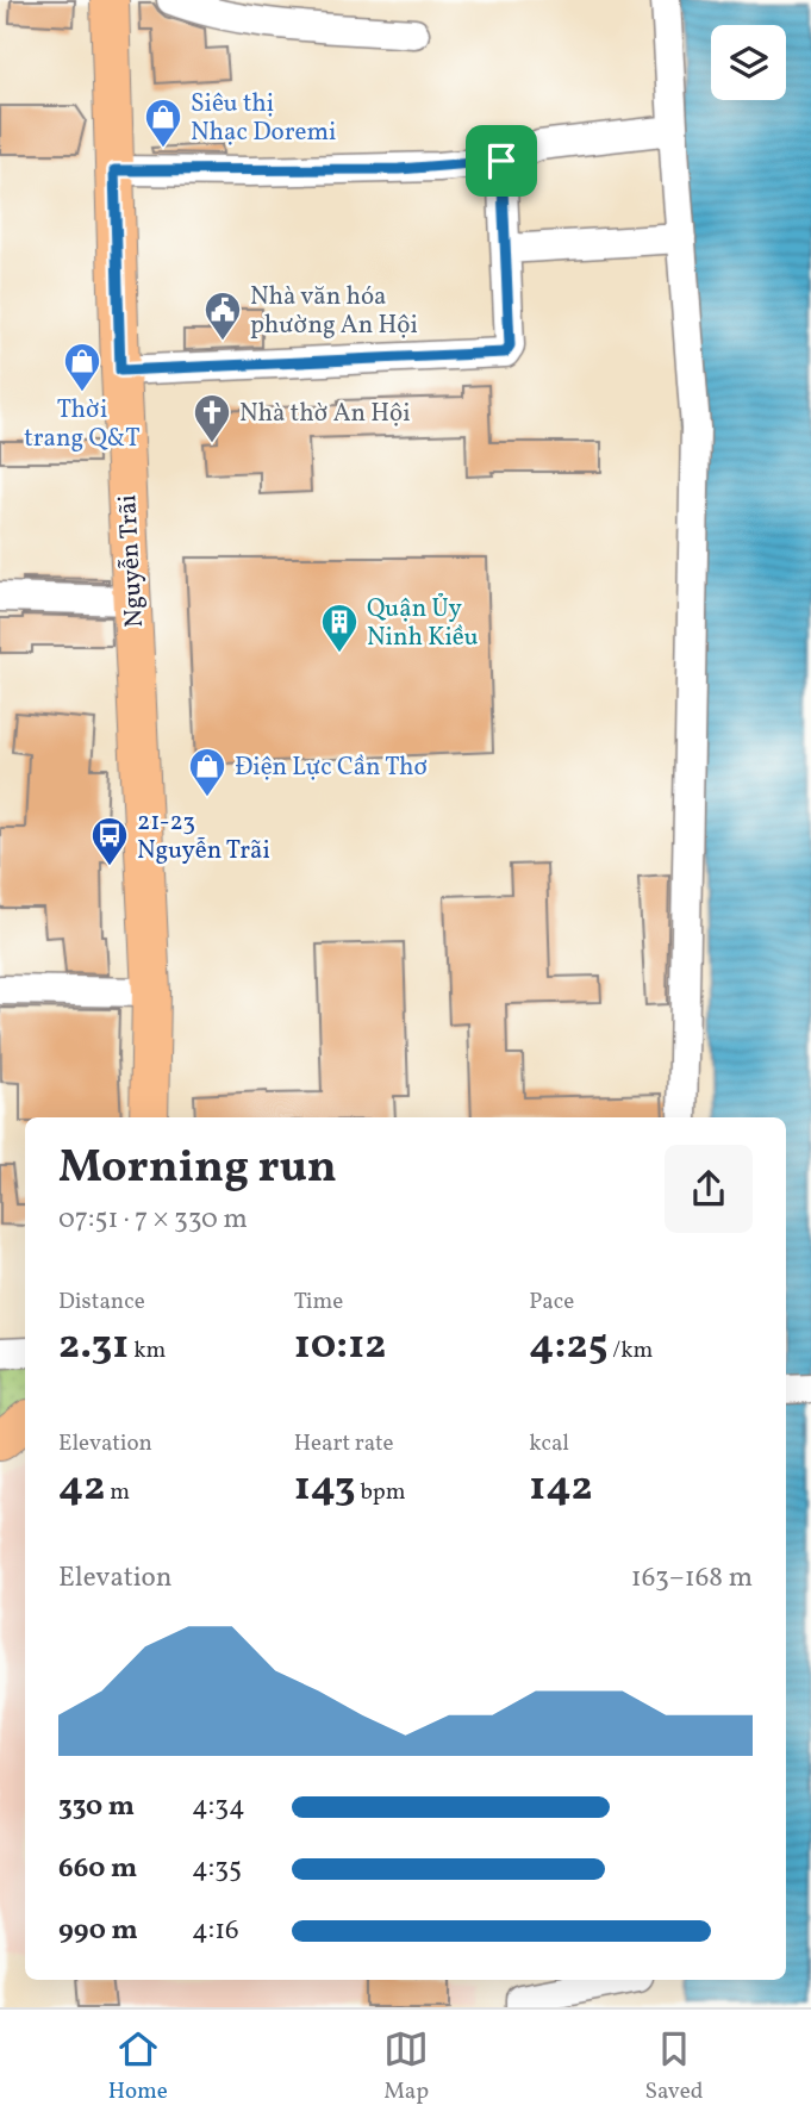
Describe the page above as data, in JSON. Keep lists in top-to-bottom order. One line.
{"streets":{"main road":["Nguyễn Trãi"]},"places":{"shop":["Siêu thị Nhạc Doremi","Thời trang Q&T","Điện Lực Cần Thơ"],"public building":["Nhà văn hóa phường An Hội"],"church":["Nhà thờ An Hội"],"building":["Quận Ủy Ninh Kiều"],"bus stop":["21-23 Nguyễn Trãi"]},"page":{"heading":["Morning run","07:51 · 7 × 330 m"],"stats":[["Distance","2.31 km"],["Time","10:12"],["Pace","4:25 /km"],["Elevation","42 m"],["Heart rate","143 bpm"],["kcal","142"]],"chart":["Elevation","163–168 m"],"list":[{"name":"330 m","note":"4:34"},{"name":"660 m","note":"4:35"},{"name":"990 m","note":"4:16"}],"tabs":["Home","Map","Saved"]}}
